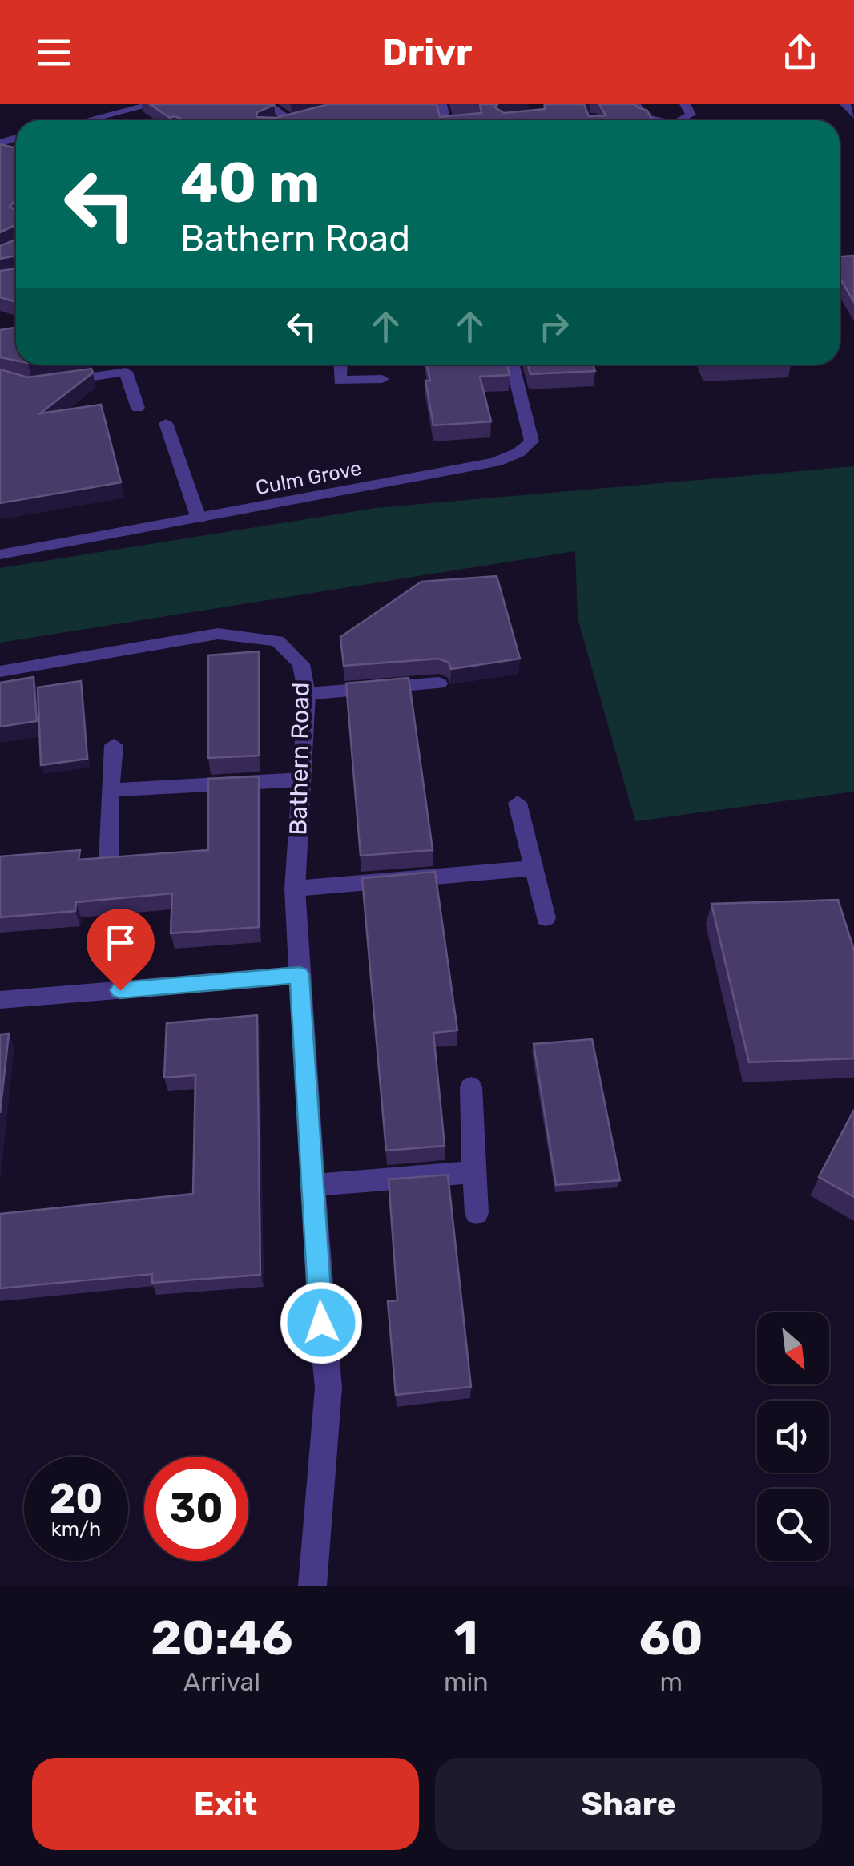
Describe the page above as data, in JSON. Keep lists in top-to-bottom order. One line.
{"streets":{"street":["Culm Grove","Bathern Road"]},"north":"bottom right","page":{"header":"Drivr","turn":["40 m","Bathern Road"],"speed":"20 km/h","limit":"30","eta":["20:46","Arrival","1","min","60","m"],"buttons":["Exit","Share"]}}
